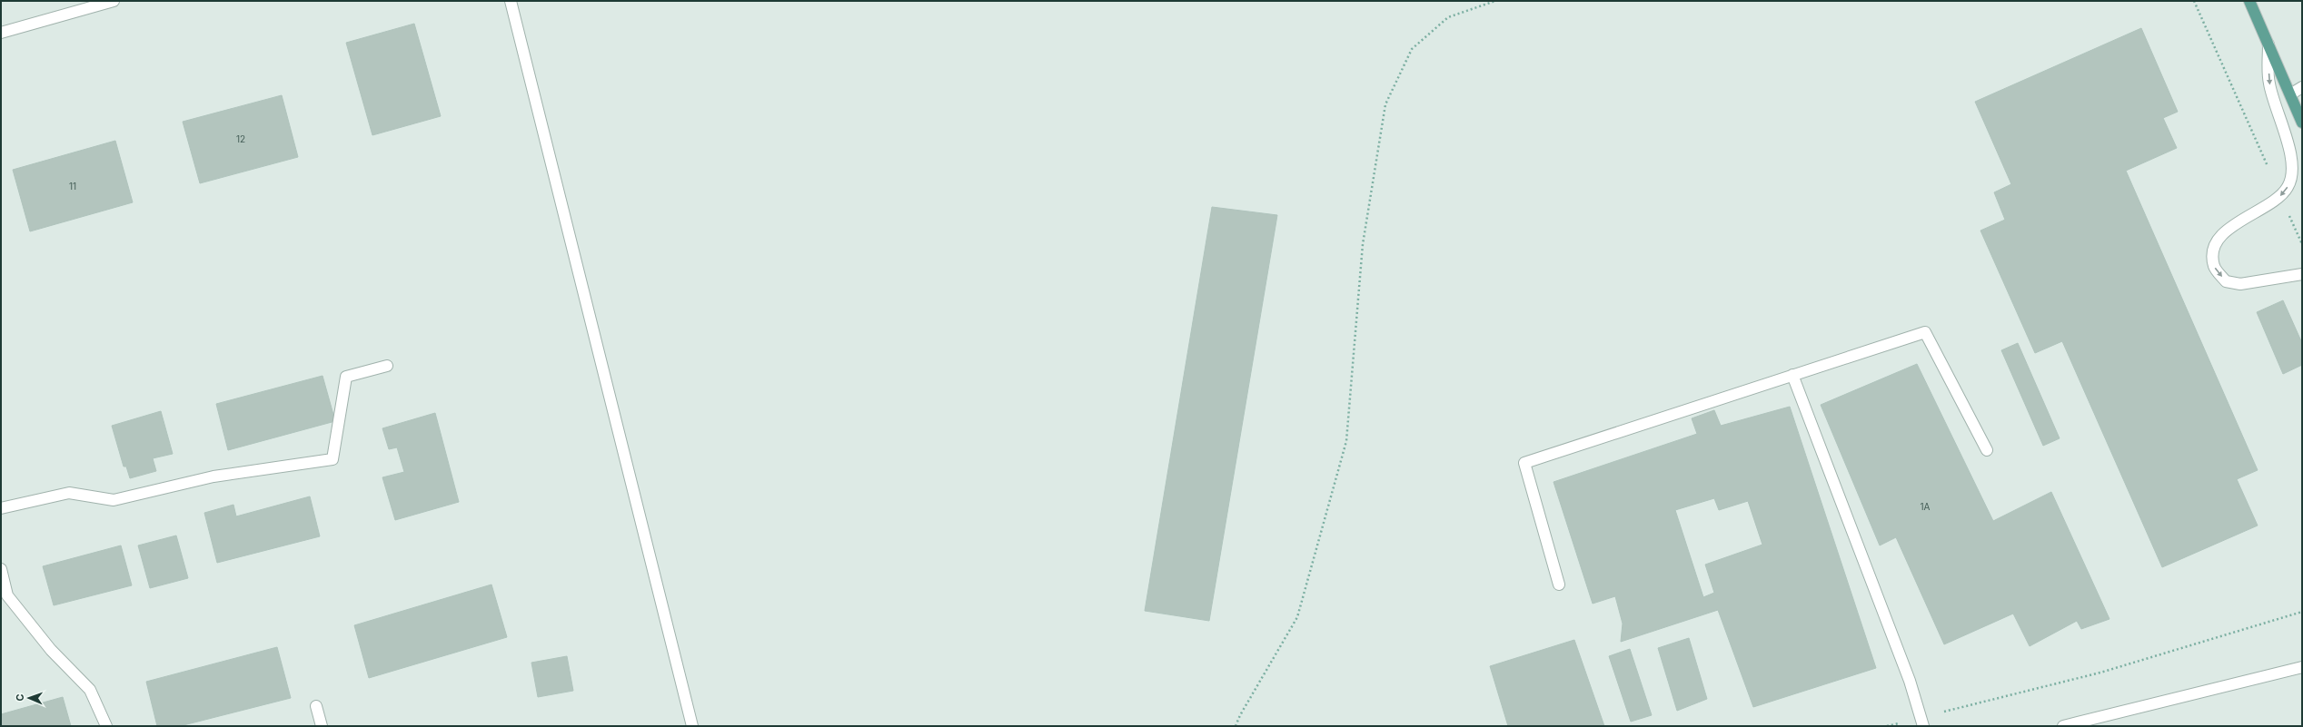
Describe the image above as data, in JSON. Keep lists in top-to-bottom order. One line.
{"house_numbers":["12","11","1А"],"north":"left"}
